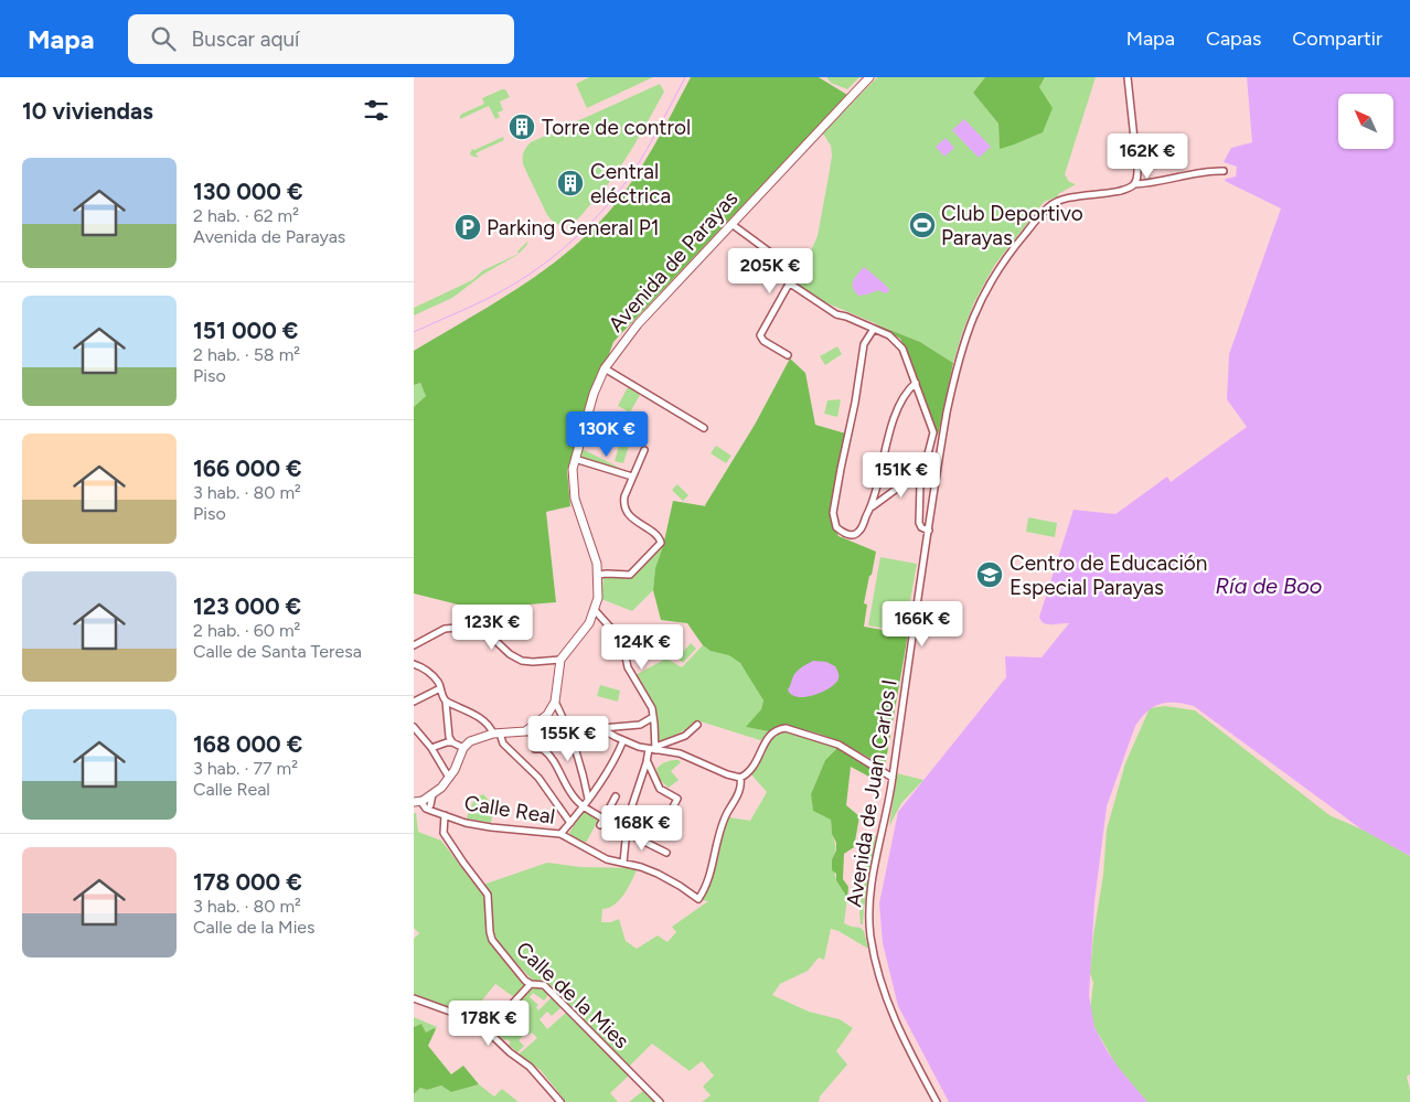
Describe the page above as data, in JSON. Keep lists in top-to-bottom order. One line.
{"streets":{"street":["Avenida de Parayas","Avenida de Juan Carlos I","Calle Real","Calle de la Mies"]},"crossings":[["Calle Real","Calle de la Mies"]],"water":["Ría de Boo"],"places":{"building":["Torre de control","Central eléctrica"],"sports":["Club Deportivo Parayas"],"parking":["Parking General P1"],"school or university":["Centro de Educación Especial Parayas"]},"north":"top left","page":{"header":"Mapa","search":"Buscar aquí","nav":["Mapa","Capas","Compartir"],"heading":"10 viviendas","price":["162K €","205K €","130K €","151K €","166K €","123K €","124K €","155K €","168K €","178K €"],"list":[{"name":"130 000 €","note":"2 hab. · 62 m² · Avenida de Parayas"},{"name":"151 000 €","note":"2 hab. · 58 m² · Piso"},{"name":"166 000 €","note":"3 hab. · 80 m² · Piso"},{"name":"123 000 €","note":"2 hab. · 60 m² · Calle de Santa Teresa"},{"name":"168 000 €","note":"3 hab. · 77 m² · Calle Real"},{"name":"178 000 €","note":"3 hab. · 80 m² · Calle de la Mies"}]}}
